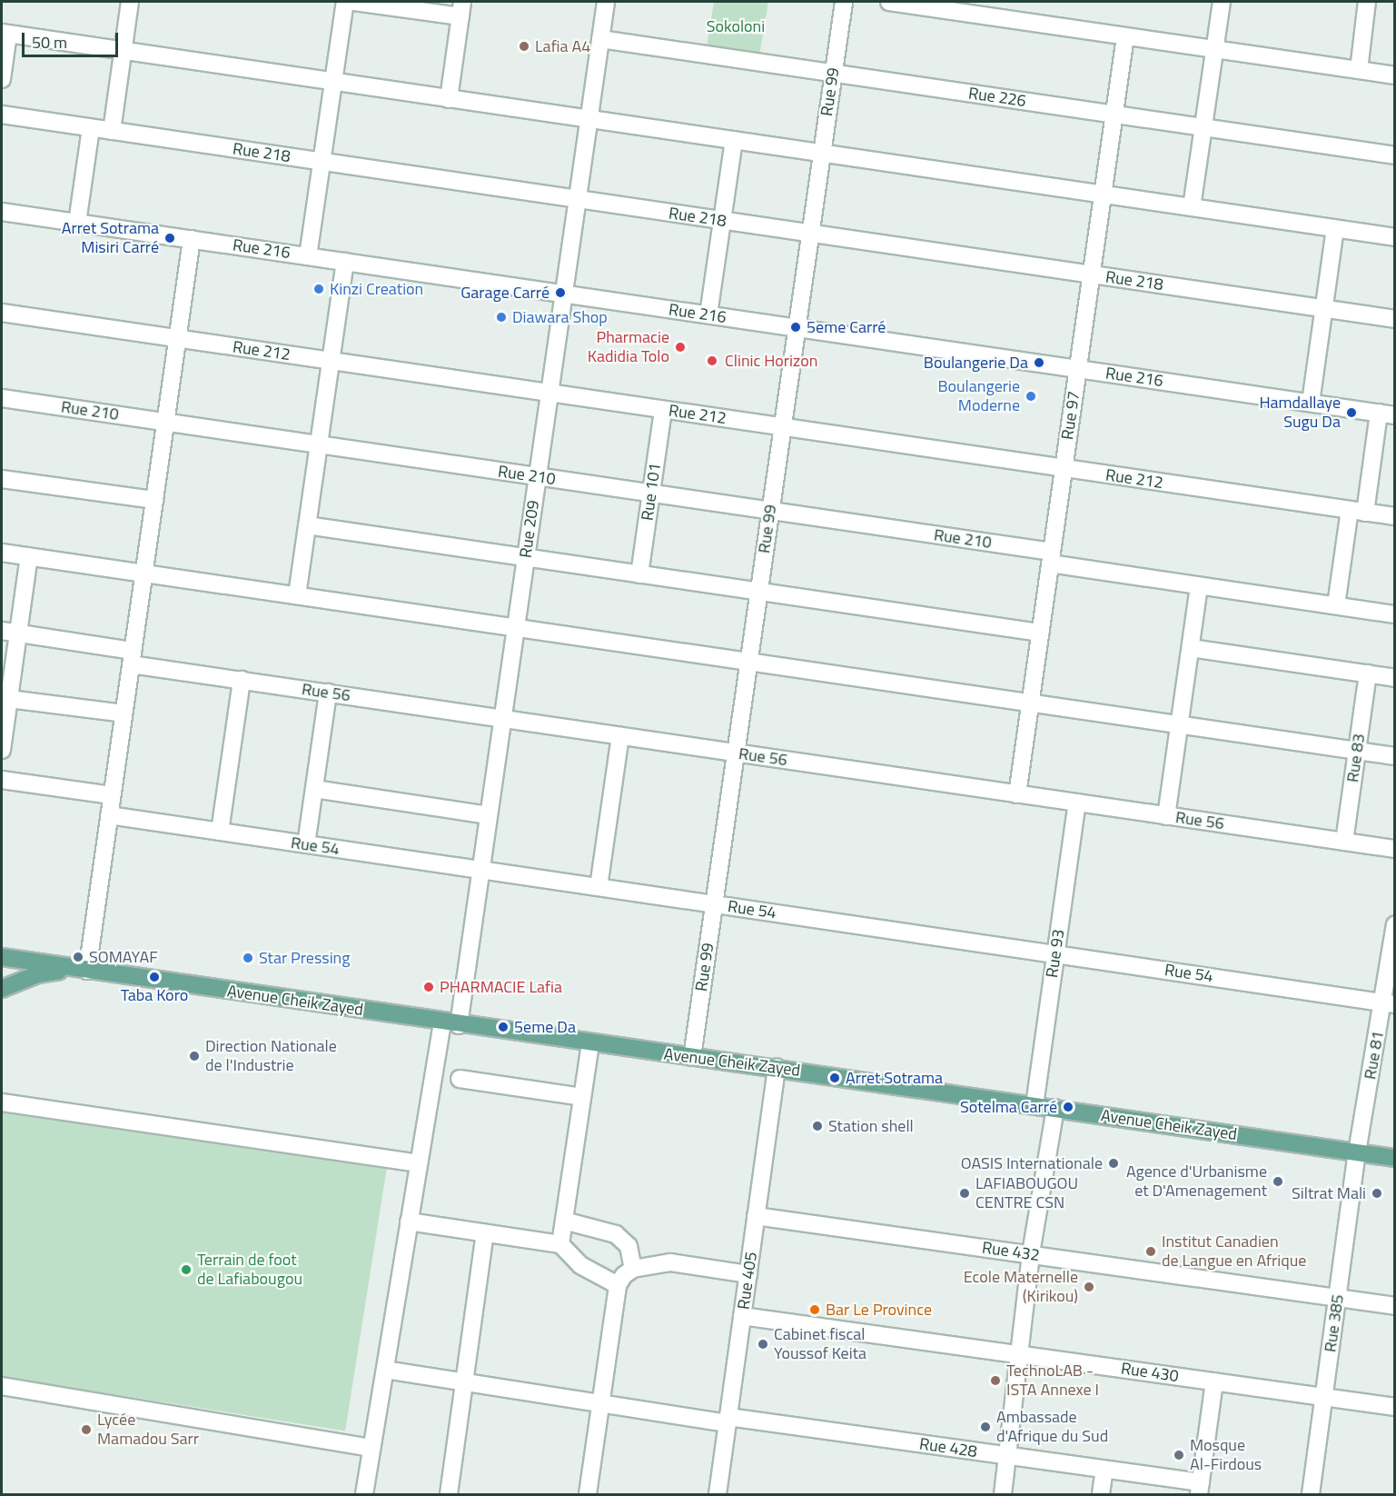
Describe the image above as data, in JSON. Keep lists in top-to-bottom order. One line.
{"streets":{"main road":["Avenue Cheik Zayed"],"street":["Rue 99","Rue 226","Rue 218","Rue 216","Rue 212","Rue 210","Rue 97","Rue 101","Rue 209","Rue 56","Rue 83","Rue 54","Rue 93","Rue 81","Rue 432","Rue 405","Rue 385","Rue 430","Rue 428"]},"crossings":[["Rue 99","Rue 226"],["Rue 99","Rue 218"],["Rue 99","Rue 216"],["Rue 99","Rue 212"],["Rue 99","Rue 210"],["Rue 99","Rue 56"],["Rue 99","Rue 54"],["Rue 99","Avenue Cheik Zayed"],["Rue 226","Rue 97"],["Rue 226","Rue 209"],["Rue 218","Rue 97"],["Rue 218","Rue 209"],["Rue 216","Rue 97"],["Rue 216","Rue 209"],["Rue 212","Rue 97"],["Rue 212","Rue 101"],["Rue 212","Rue 209"],["Rue 210","Rue 97"],["Rue 210","Rue 101"],["Rue 210","Rue 209"],["Rue 97","Rue 56"],["Rue 209","Rue 56"],["Rue 209","Rue 54"],["Rue 209","Avenue Cheik Zayed"],["Rue 56","Rue 83"],["Rue 56","Rue 93"],["Rue 54","Rue 93"],["Rue 54","Rue 81"],["Rue 93","Avenue Cheik Zayed"],["Avenue Cheik Zayed","Rue 81"],["Avenue Cheik Zayed","Rue 405"],["Avenue Cheik Zayed","Rue 385"],["Rue 81","Rue 385"],["Rue 432","Rue 405"],["Rue 432","Rue 385"],["Rue 405","Rue 430"],["Rue 405","Rue 428"],["Rue 385","Rue 430"]],"parks":["Sokoloni"],"places":["Lafia A4","Arret Sotrama Misiri Carré","Kinzi Creation","Garage Carré","Diawara Shop","5eme Carré","Pharmacie Kadidia Tolo","Clinic Horizon","Boulangerie Da","Boulangerie Moderne","Hamdallaye Sugu Da","SOMAYAF","Star Pressing","Taba Koro","PHARMACIE Lafia","5eme Da","Direction Nationale de l'Industrie","Arret Sotrama","Sotelma Carré","Station shell","OASIS Internationale","Agence d'Urbanisme et D'Amenagement","LAFIABOUGOU CENTRE CSN","Siltrat Mali","Institut Canadien de Langue en Afrique","Terrain de foot de Lafiabougou","Ecole Maternelle (Kirikou)","Bar Le Province","Cabinet fiscal Youssof Keita","TechnoLAB - ISTA Annexe I","Ambassade d'Afrique du Sud","Lycée Mamadou Sarr","Mosque Al-Firdous"],"scale_bar":"50 m"}
